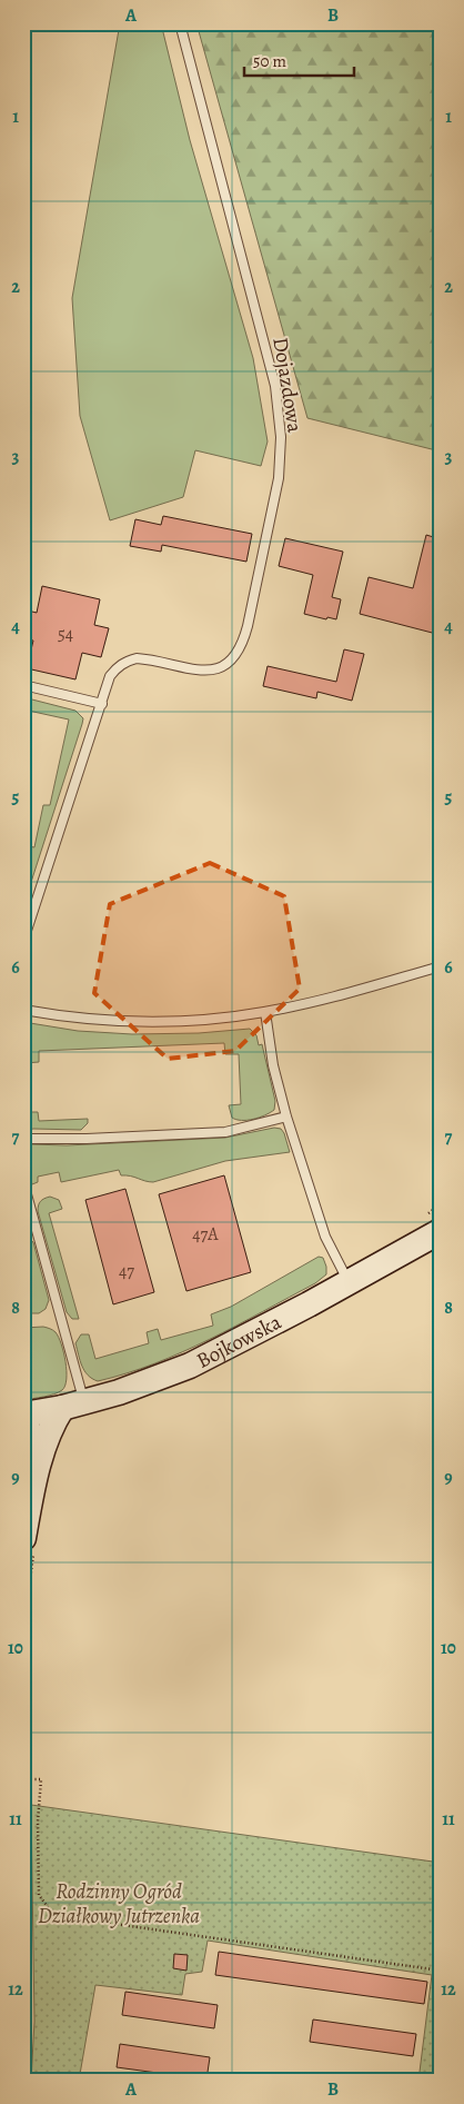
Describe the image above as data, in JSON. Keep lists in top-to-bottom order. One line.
{"streets":{"street":["Bojkowska"],"lane":["Dojazdowa"]},"parks":["Rodzinny Ogród Działkowy Jutrzenka"],"house_numbers":["54","47A","47"],"scale_bar":"50 m","grid":{"columns":["A","B"],"rows":["1","2","3","4","5","6","7","8","9","10","11","12"]}}
